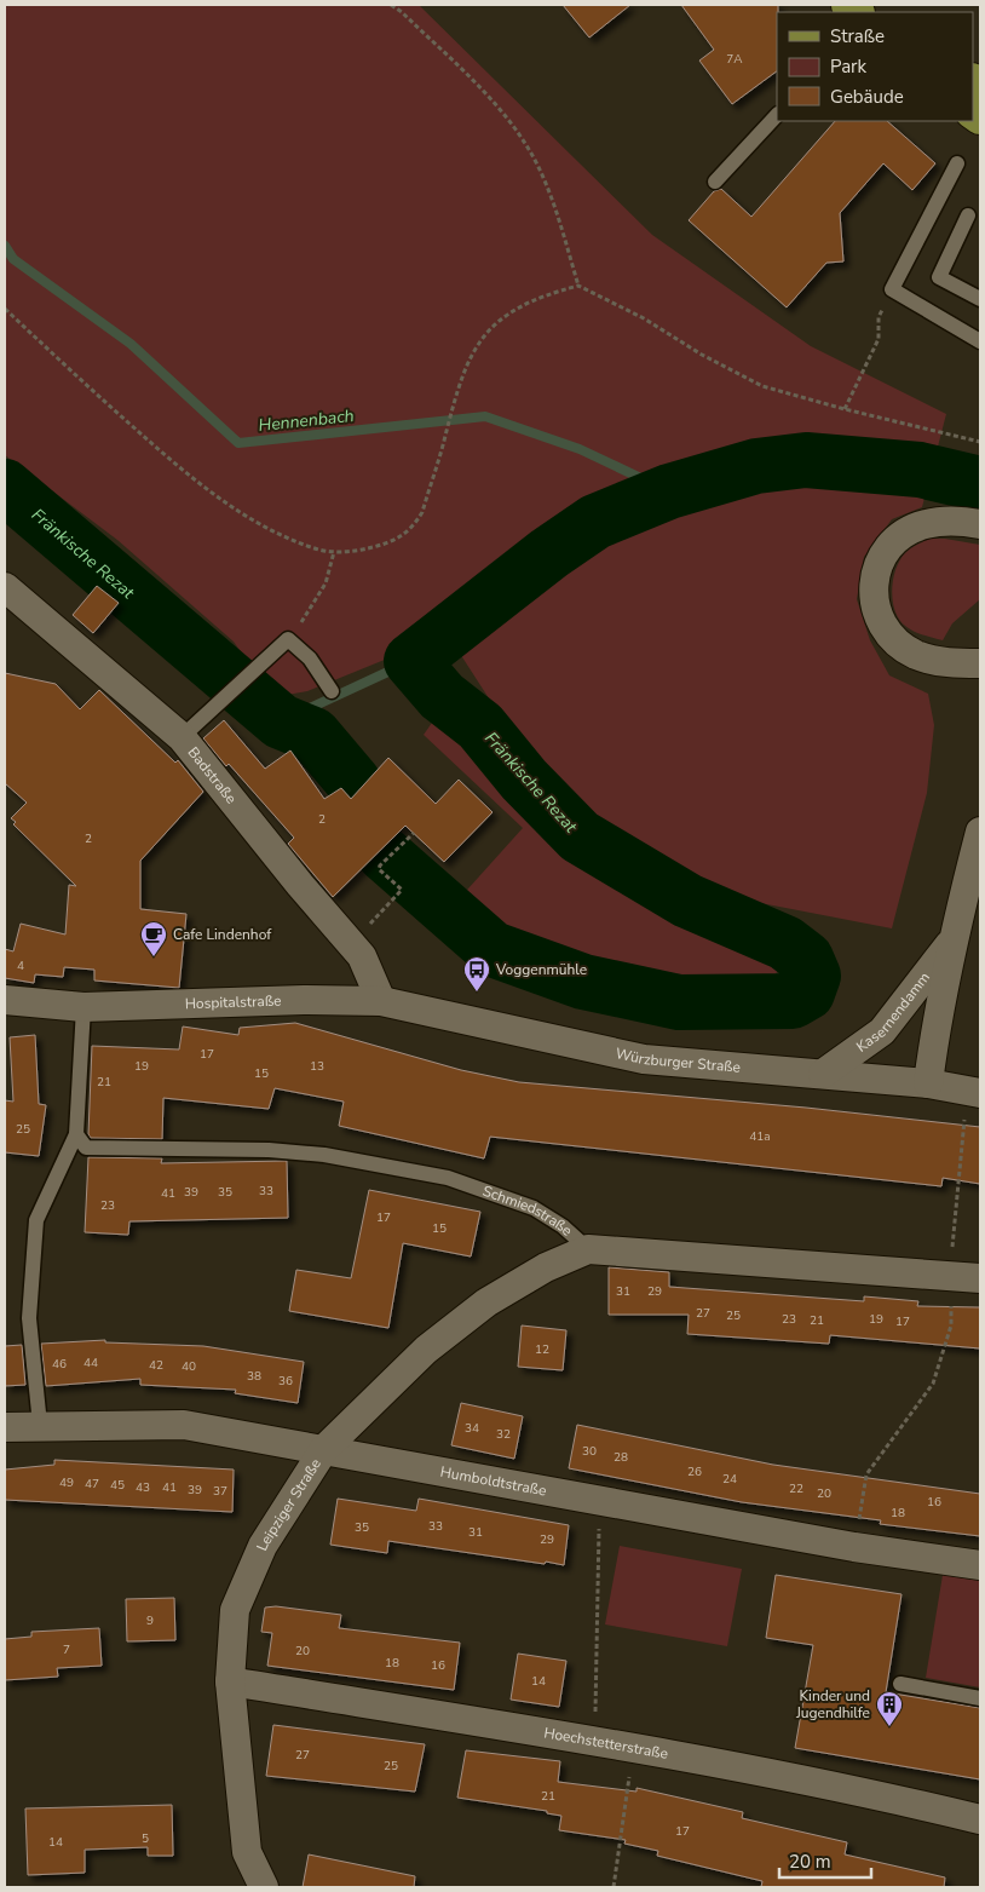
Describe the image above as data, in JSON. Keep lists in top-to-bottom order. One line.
{"streets":{"street":["Badstraße","Hospitalstraße","Kasernendamm","Würzburger Straße","Humboldtstraße","Leipziger Straße","Hoechstetterstraße"],"lane":["Schmiedstraße"]},"crossings":[["Badstraße","Hospitalstraße"],["Badstraße","Würzburger Straße"],["Hospitalstraße","Würzburger Straße"],["Kasernendamm","Würzburger Straße"],["Schmiedstraße","Leipziger Straße"],["Humboldtstraße","Leipziger Straße"],["Leipziger Straße","Hoechstetterstraße"]],"water":["Hennenbach","Fränkische Rezat"],"places":{"cafe":["Cafe Lindenhof"],"bus stop":["Voggenmühle"],"building":["Kinder und Jugendhilfe"]},"house_numbers":["7A","2","2","4","17","19","13","15","21","25","41a","33","39","35","41","23","17","15","31","29","27","25","23","19","21","17","12","44","46","42","40","38","36","34","32","30","28","26","24","49","47","45","43","41","22","39","37","20","16","18","33","35","31","29","9","7","20","18","16","14","27","25","21","17","5","14"],"legend":["Straße","Park","Gebäude"],"scale_bar":"20 m"}
